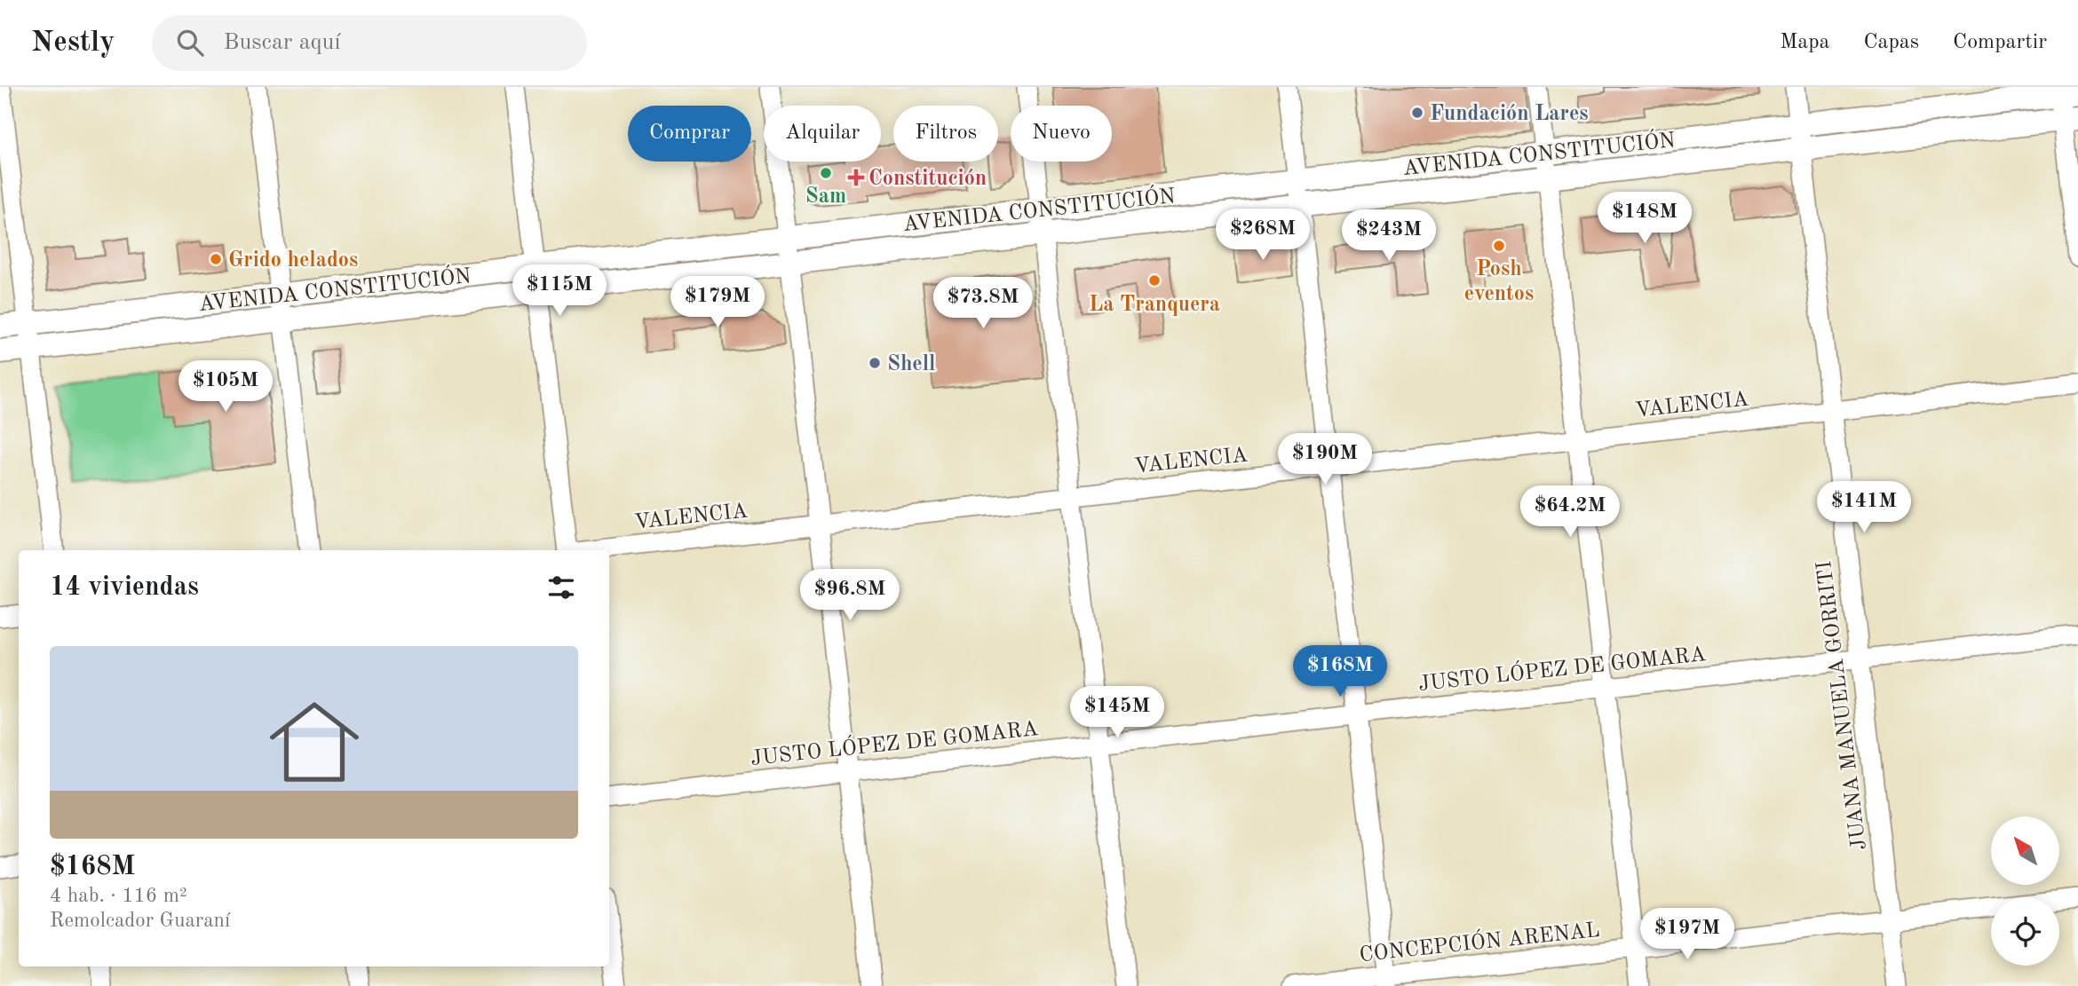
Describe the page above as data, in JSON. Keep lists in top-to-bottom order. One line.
{"streets":{"main road":["AVENIDA CONSTITUCIÓN"],"street":["VALENCIA","JUSTO LÓPEZ DE GOMARA","JUANA MANUELA GORRITI","CONCEPCIÓN ARENAL"]},"crossings":[["AVENIDA CONSTITUCIÓN","JUANA MANUELA GORRITI"],["VALENCIA","JUANA MANUELA GORRITI"],["JUSTO LÓPEZ DE GOMARA","JUANA MANUELA GORRITI"],["JUANA MANUELA GORRITI","CONCEPCIÓN ARENAL"]],"places":{"other":["Fundación Lares","Sam","Posh eventos","Grido helados","La Tranquera","Shell"],"health":["Constitución"]},"north":"top left","page":{"header":"Nestly","search":"Buscar aquí","nav":["Mapa","Capas","Compartir"],"chip":["Comprar","Alquilar","Filtros","Nuevo"],"price":["$148M","$268M","$243M","$115M","$179M","$73.8M","$105M","$190M","$141M","$64.2M","$96.8M","$168M","$145M","$197M"],"heading":"14 viviendas","list":[{"name":"$168M","note":"4 hab. · 116 m² · Remolcador Guaraní"}]}}
